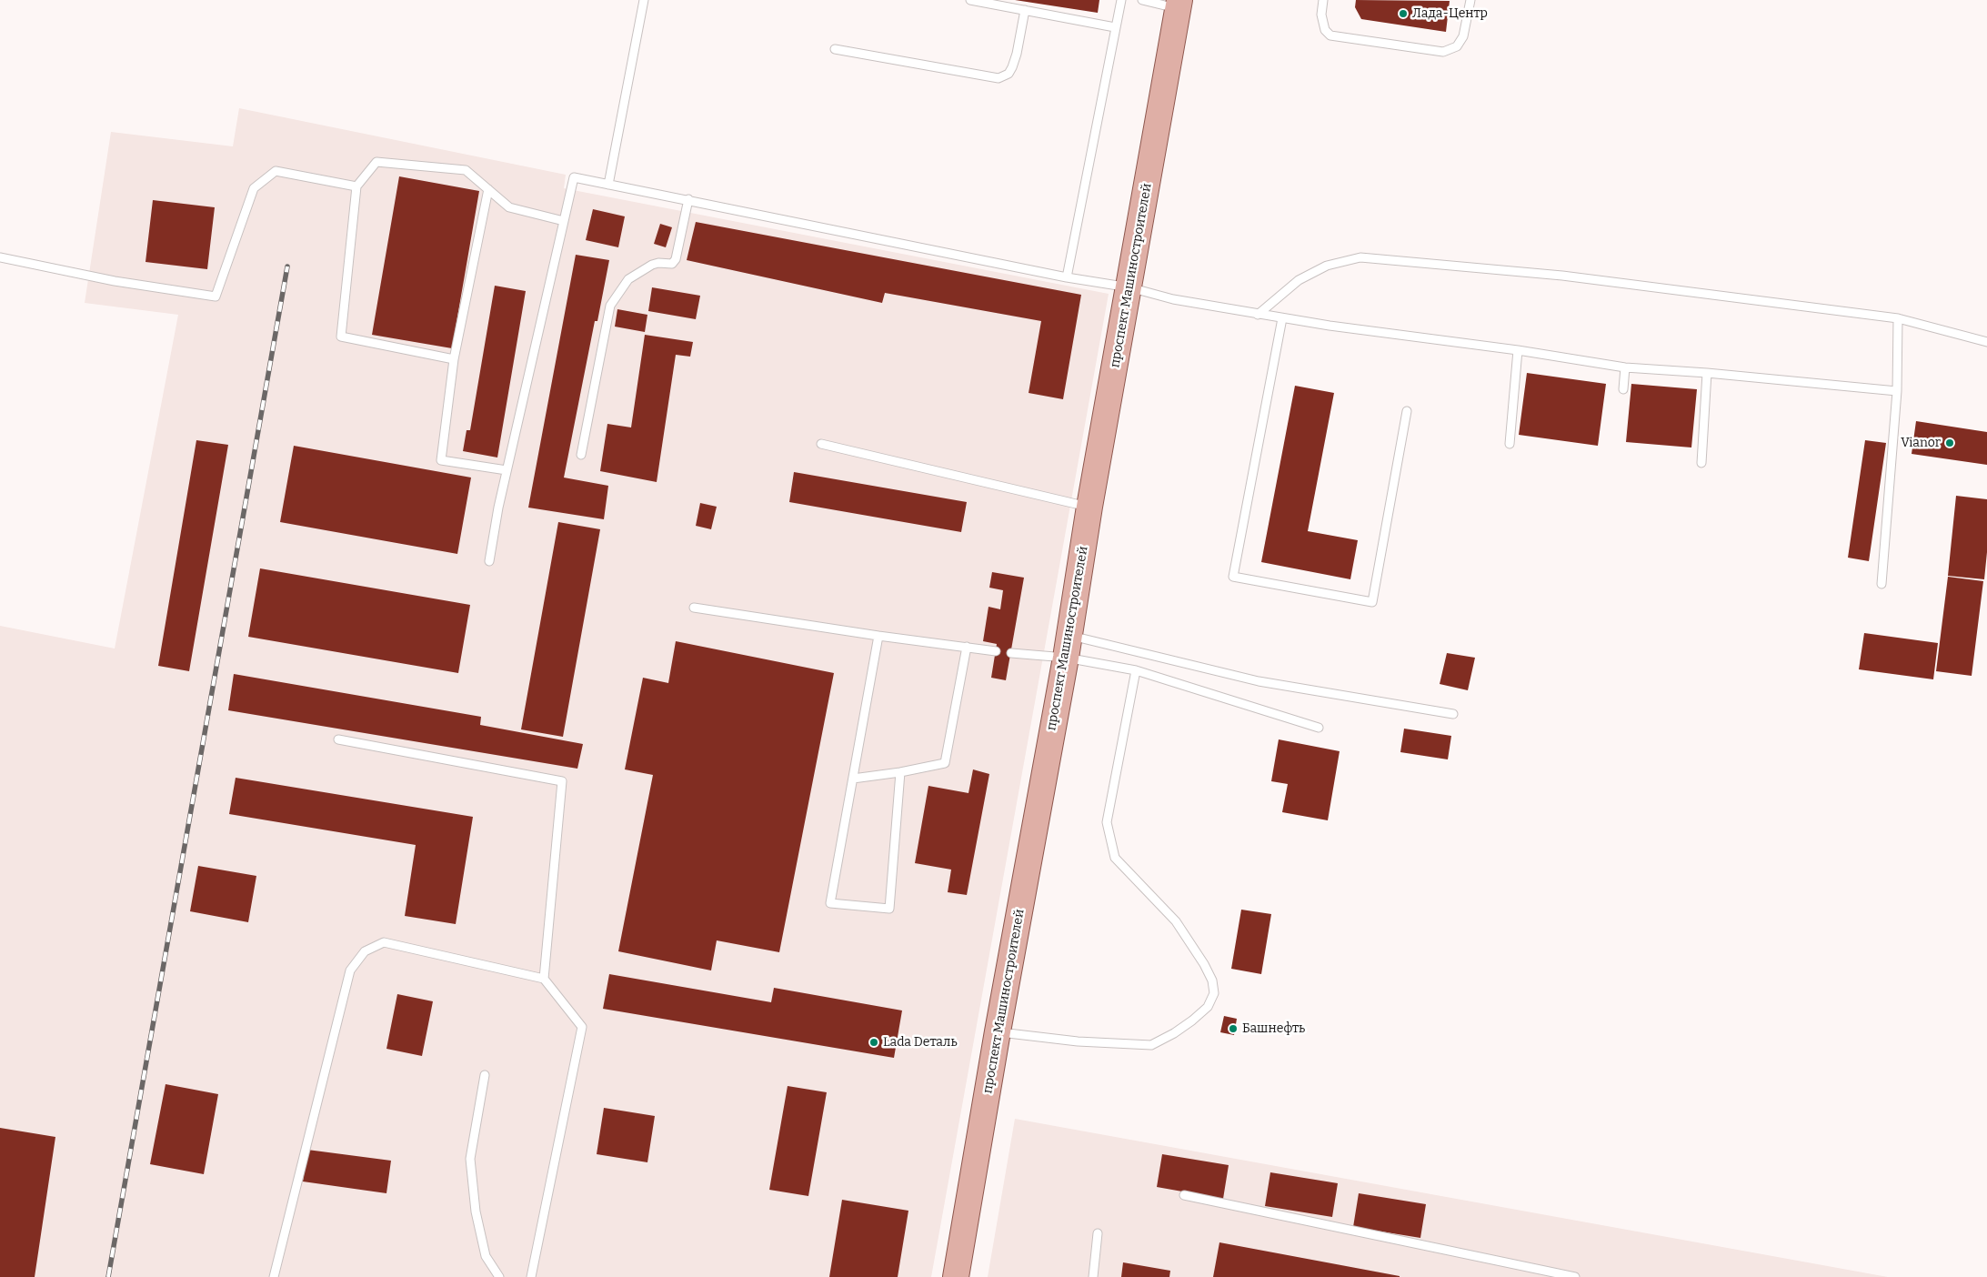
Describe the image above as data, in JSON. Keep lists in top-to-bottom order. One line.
{"streets":{"main road":["проспект Машиностроителей"]},"places":["Лада-Центр","Vianor","Башнефть","Lada Dеталь"]}
